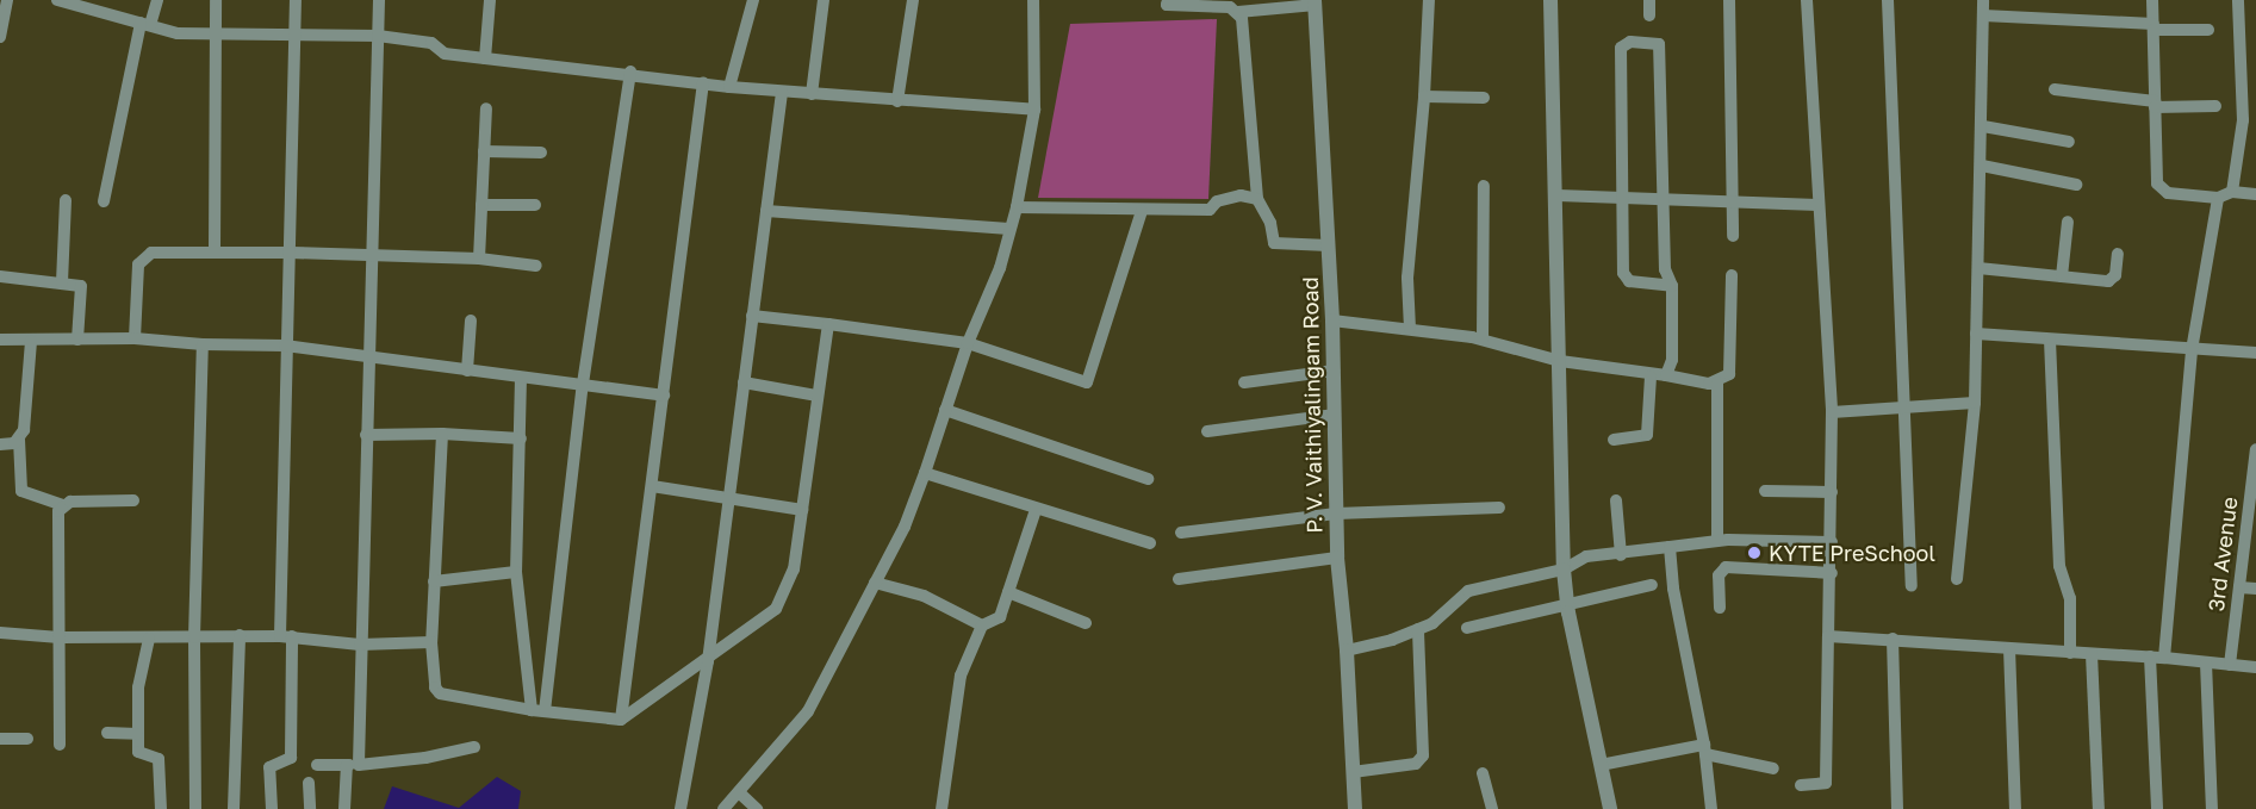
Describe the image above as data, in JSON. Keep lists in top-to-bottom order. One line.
{"streets":{"street":["P. V. Vaithiyalingam Road","3rd Avenue"]},"places":["KYTE PreSchool"]}
